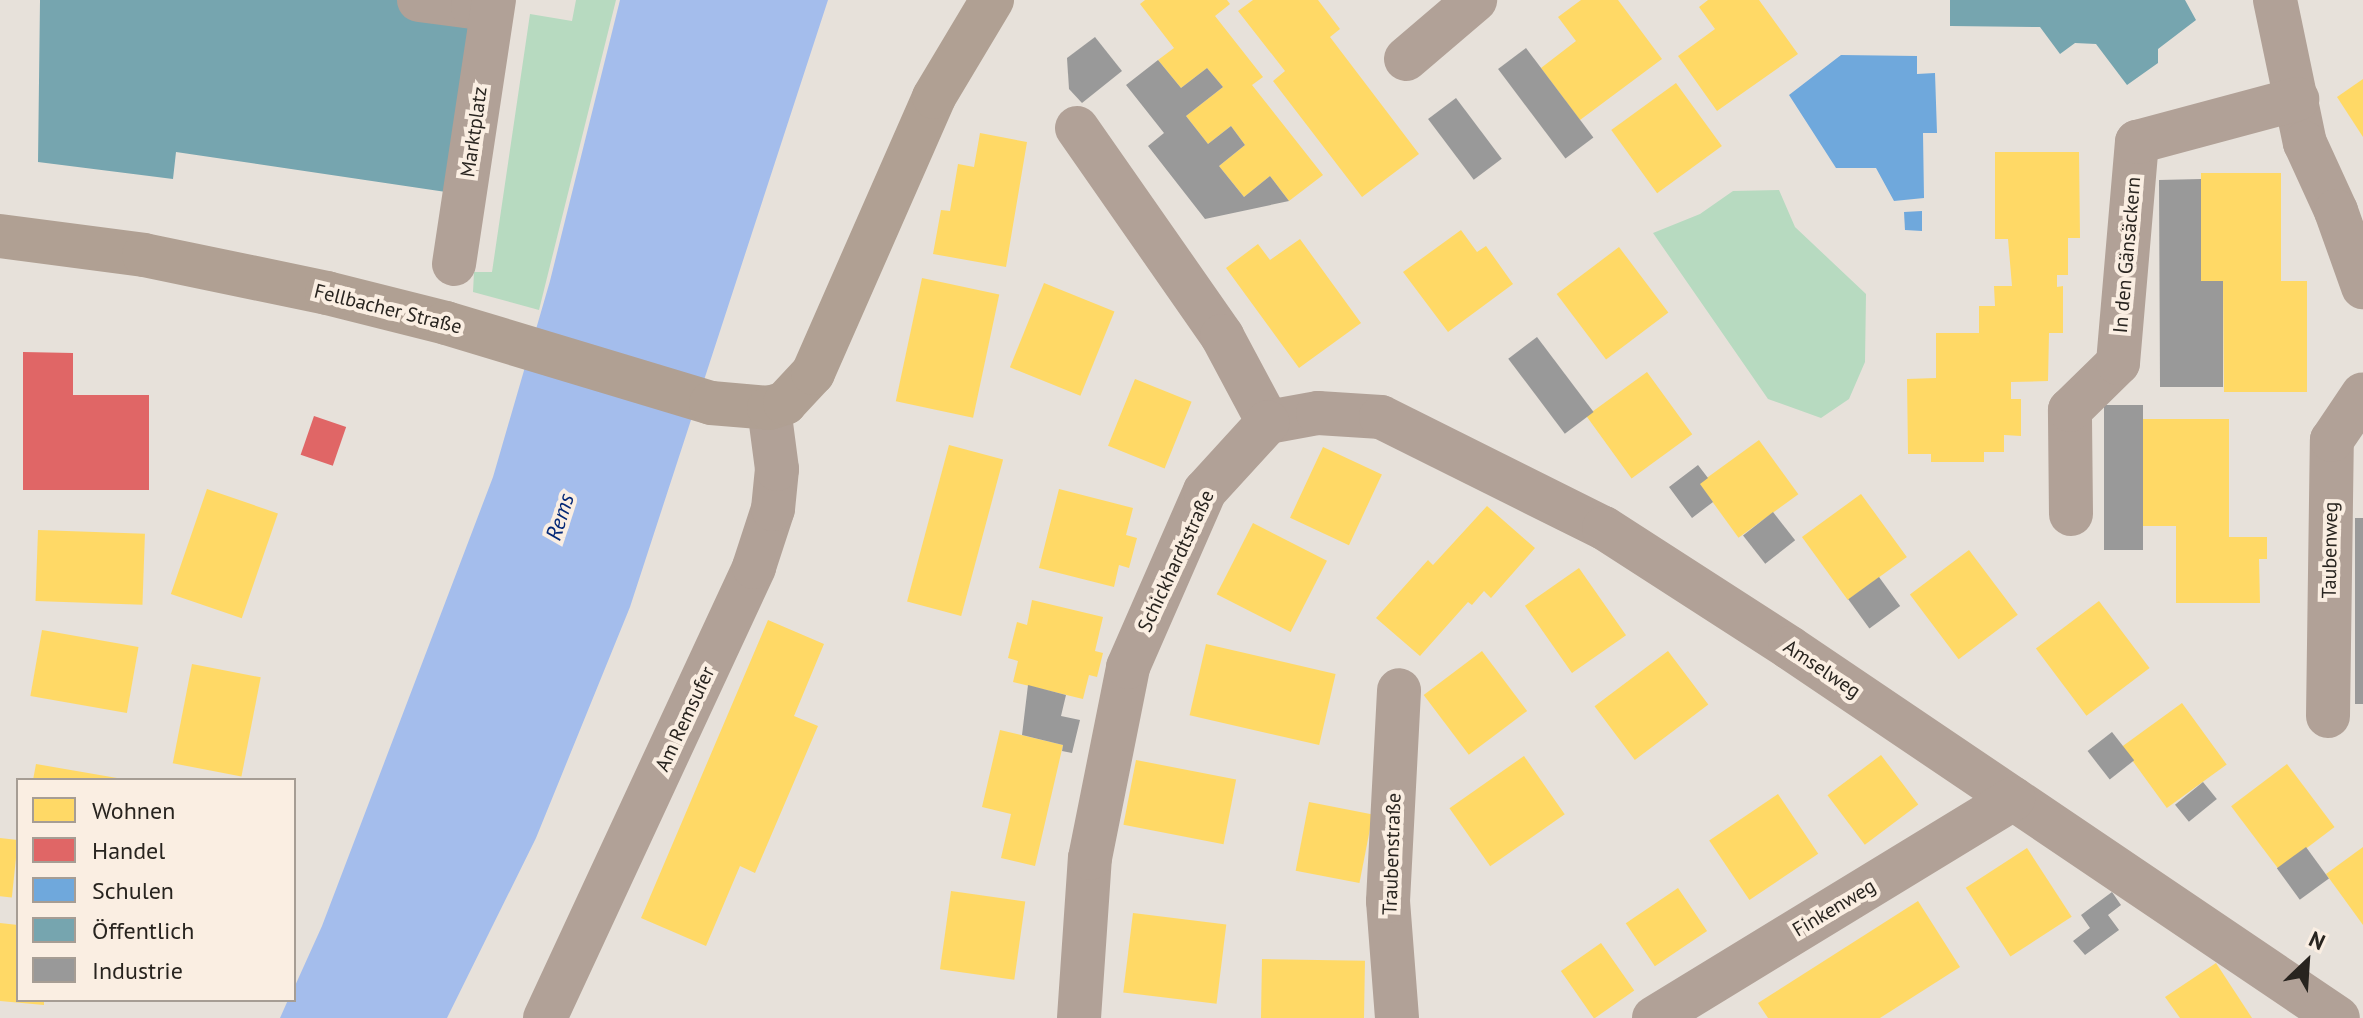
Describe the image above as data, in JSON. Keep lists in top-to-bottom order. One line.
{"streets":{"main road":["Fellbacher Straße"],"street":["Marktplatz","In den Gänsäckern","Taubenweg","Schickhardtstraße","Amselweg","Am Remsufer","Traubenstraße","Finkenweg"]},"crossings":[["Fellbacher Straße","Am Remsufer"],["Schickhardtstraße","Amselweg"],["Amselweg","Finkenweg"]],"water":["Rems"],"legend":["Wohnen","Handel","Schulen","Öffentlich","Industrie"],"north":"top right"}
